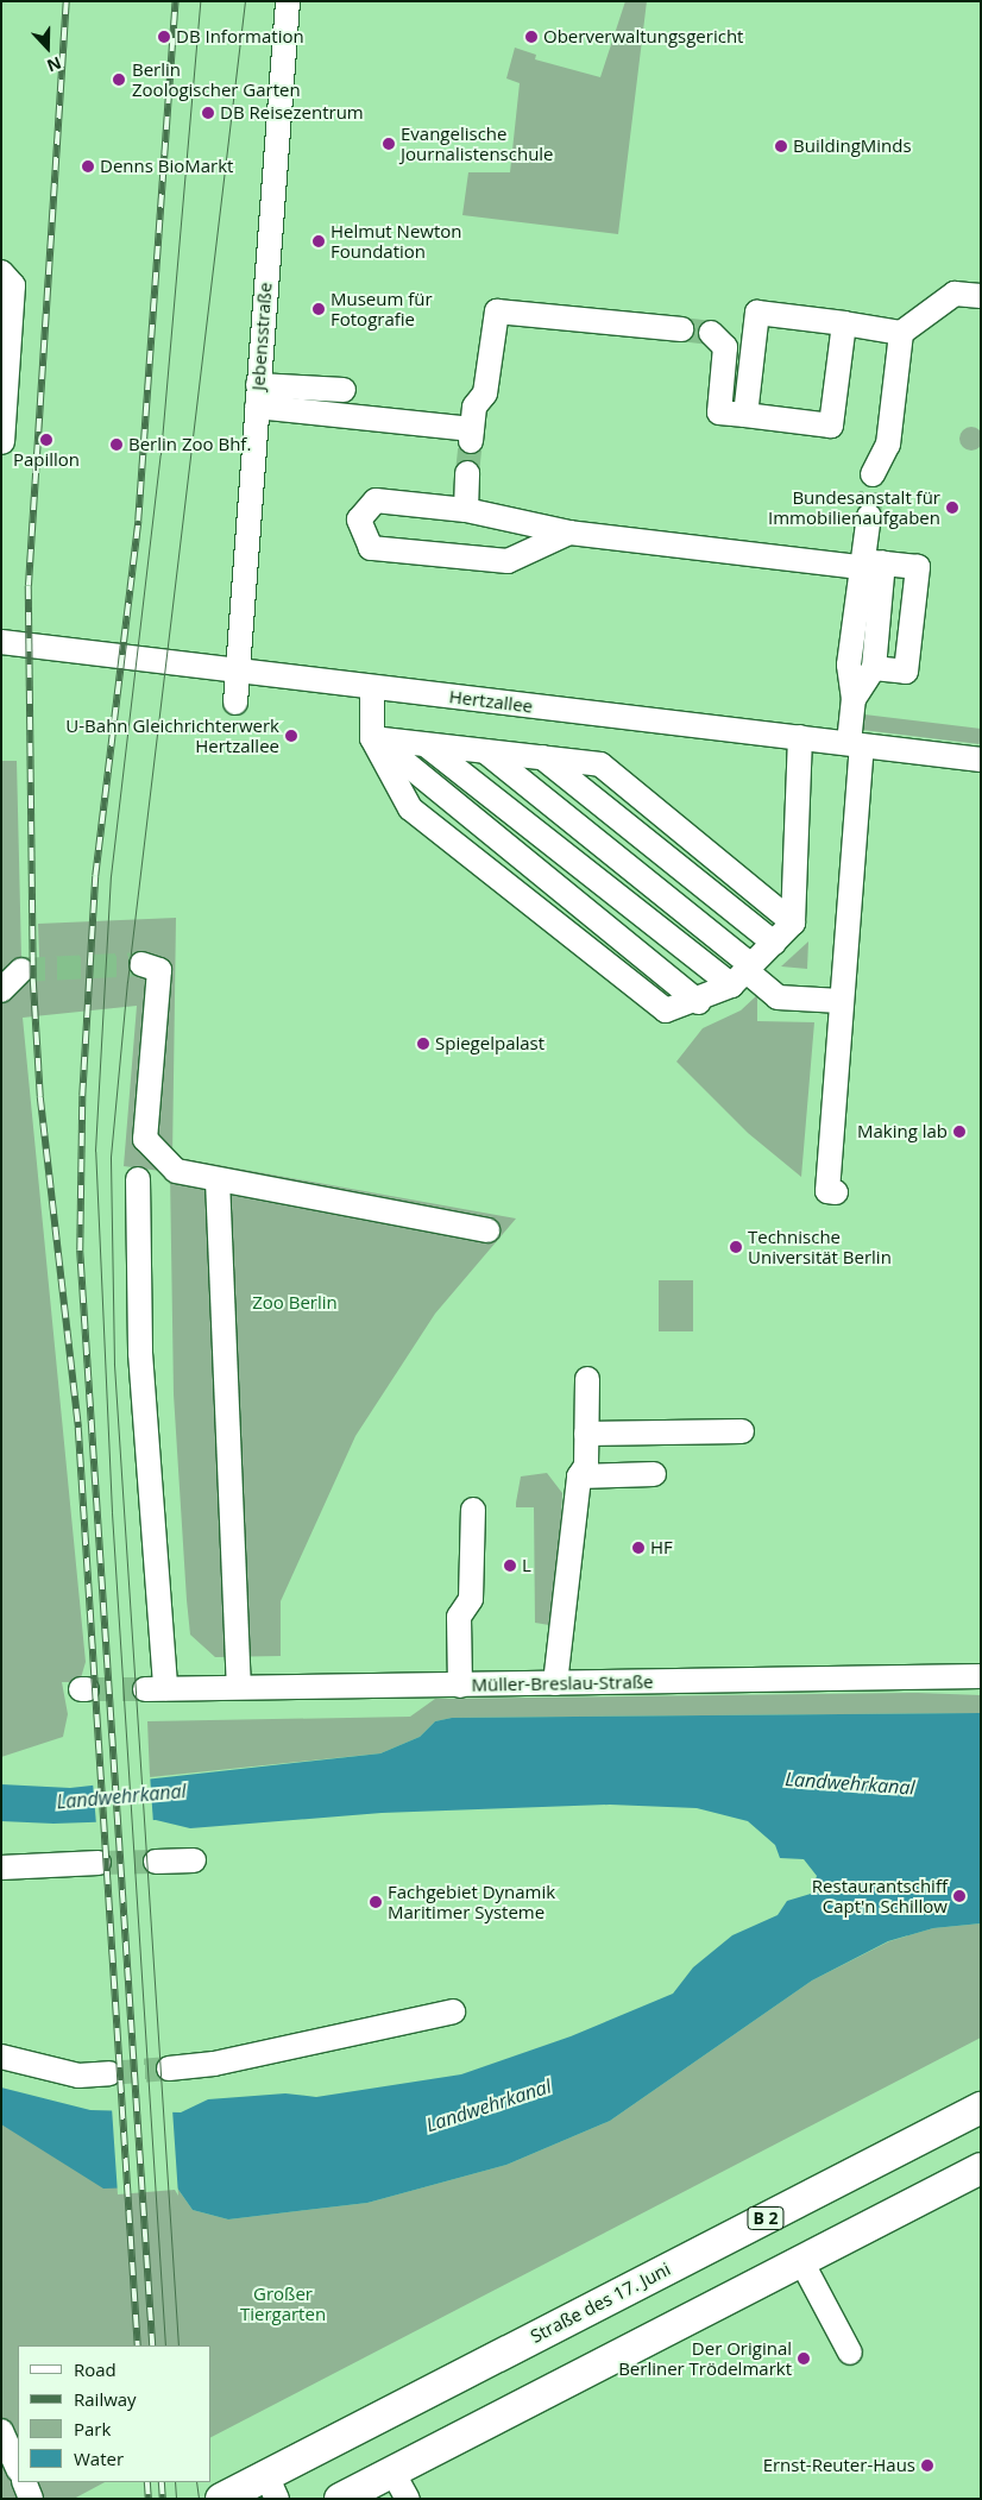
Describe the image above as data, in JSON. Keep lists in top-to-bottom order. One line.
{"streets":{"main road":["B 2","Straße des 17. Juni"],"street":["Jebensstraße","Hertzallee","Müller-Breslau-Straße"]},"crossings":[["Jebensstraße","Hertzallee"]],"water":["Landwehrkanal"],"parks":["Zoo Berlin","Großer Tiergarten"],"places":["DB Information","Oberverwaltungsgericht","Berlin Zoologischer Garten","DB Reisezentrum","Evangelische Journalistenschule","BuildingMinds","Denns BioMarkt","Helmut Newton Foundation","Museum für Fotografie","Papillon","Berlin Zoo Bhf.","Bundesanstalt für Immobilienaufgaben","U-Bahn Gleichrichterwerk Hertzallee","Spiegelpalast","Making lab","Technische Universität Berlin","HF","L","Restaurantschiff Capt'n Schillow","Fachgebiet Dynamik Maritimer Systeme","Der Original Berliner Trödelmarkt","Ernst-Reuter-Haus"],"legend":["Road","Railway","Park","Water"],"north":"bottom"}
